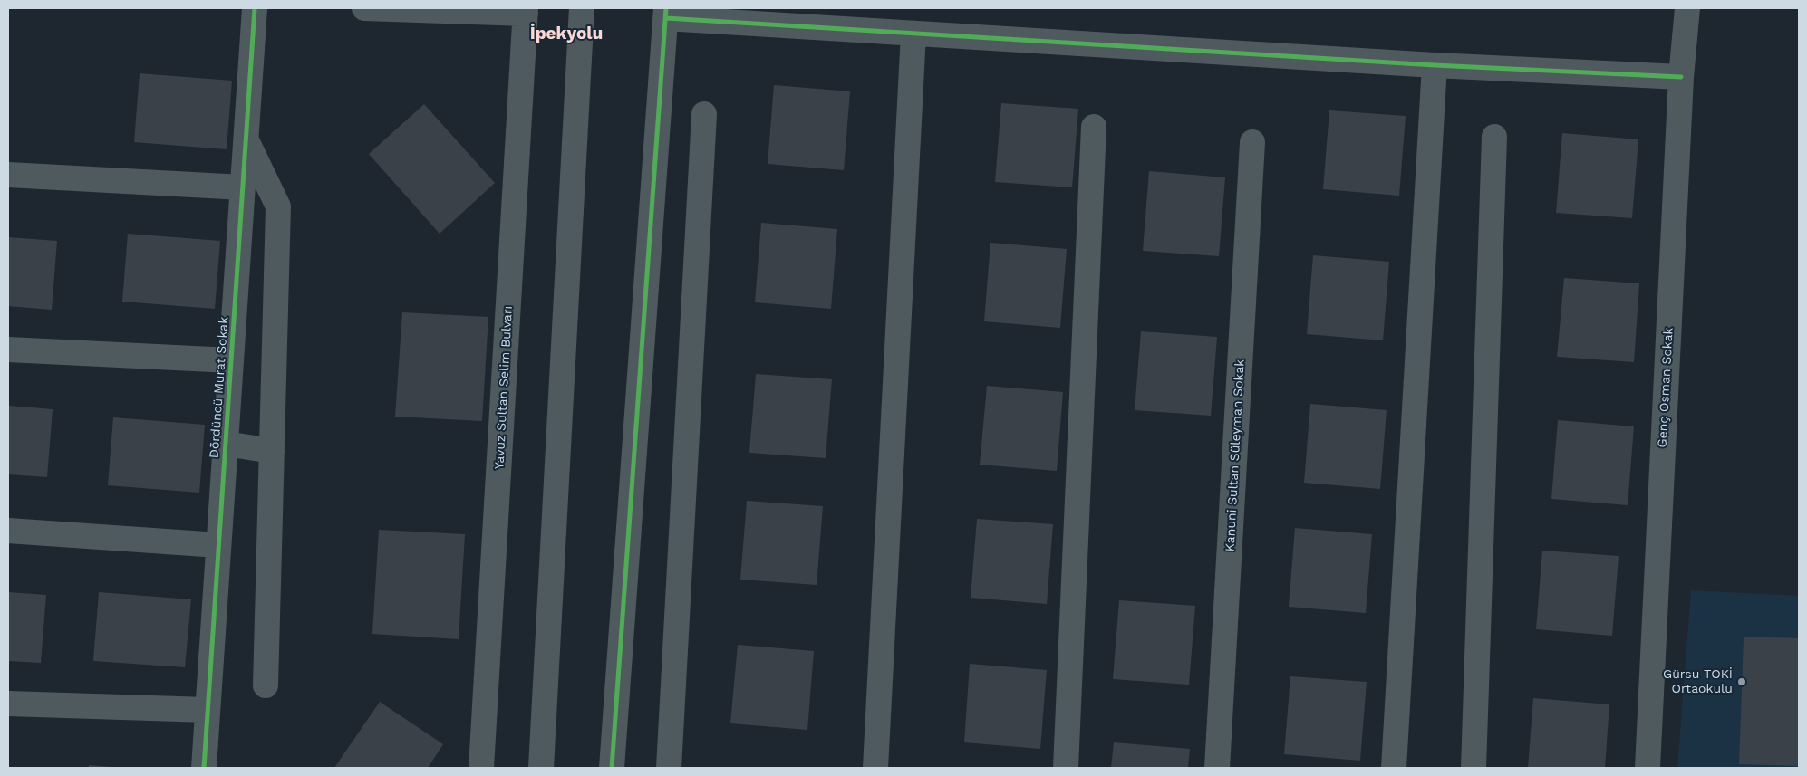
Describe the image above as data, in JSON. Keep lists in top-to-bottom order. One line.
{"streets":{"street":["Dördüncü Murat Sokak","Yavuz Sultan Selim Bulvarı","Genç Osman Sokak","Kanuni Sultan Süleyman Sokak"]},"districts":["İpekyolu"],"places":["Gürsu TOKİ Ortaokulu"]}
